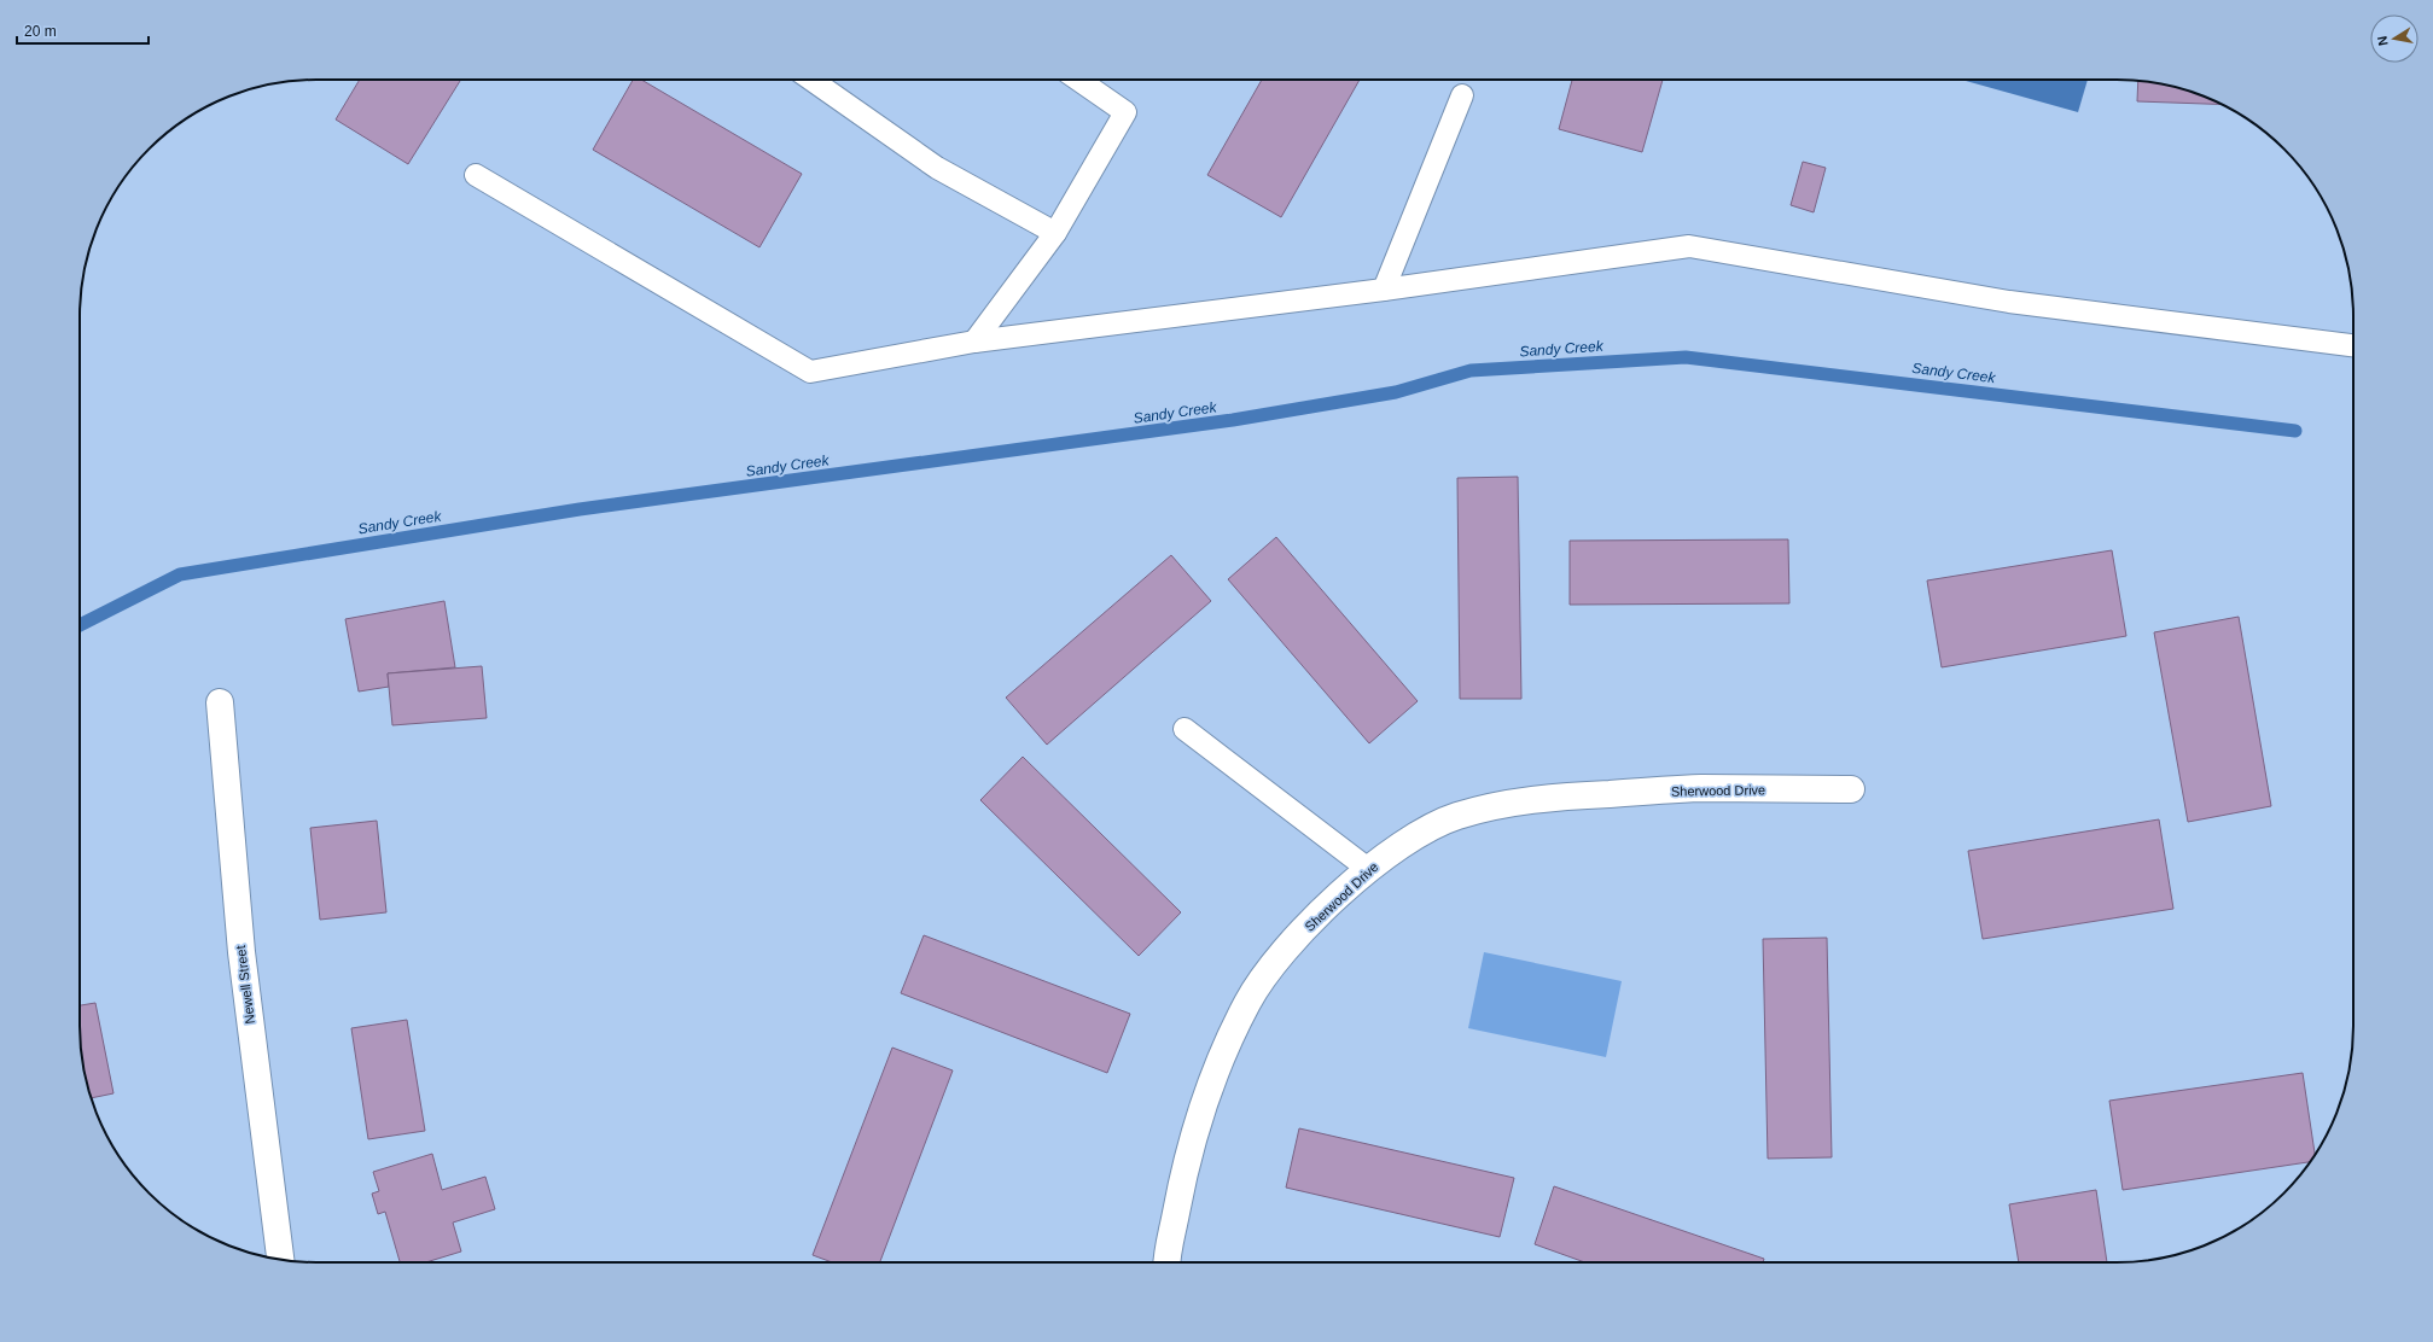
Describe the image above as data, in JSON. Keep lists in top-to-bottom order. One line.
{"streets":{"street":["Sherwood Drive","Newell Street"]},"water":["Sandy Creek"],"scale_bar":"20 m","north":"left"}
